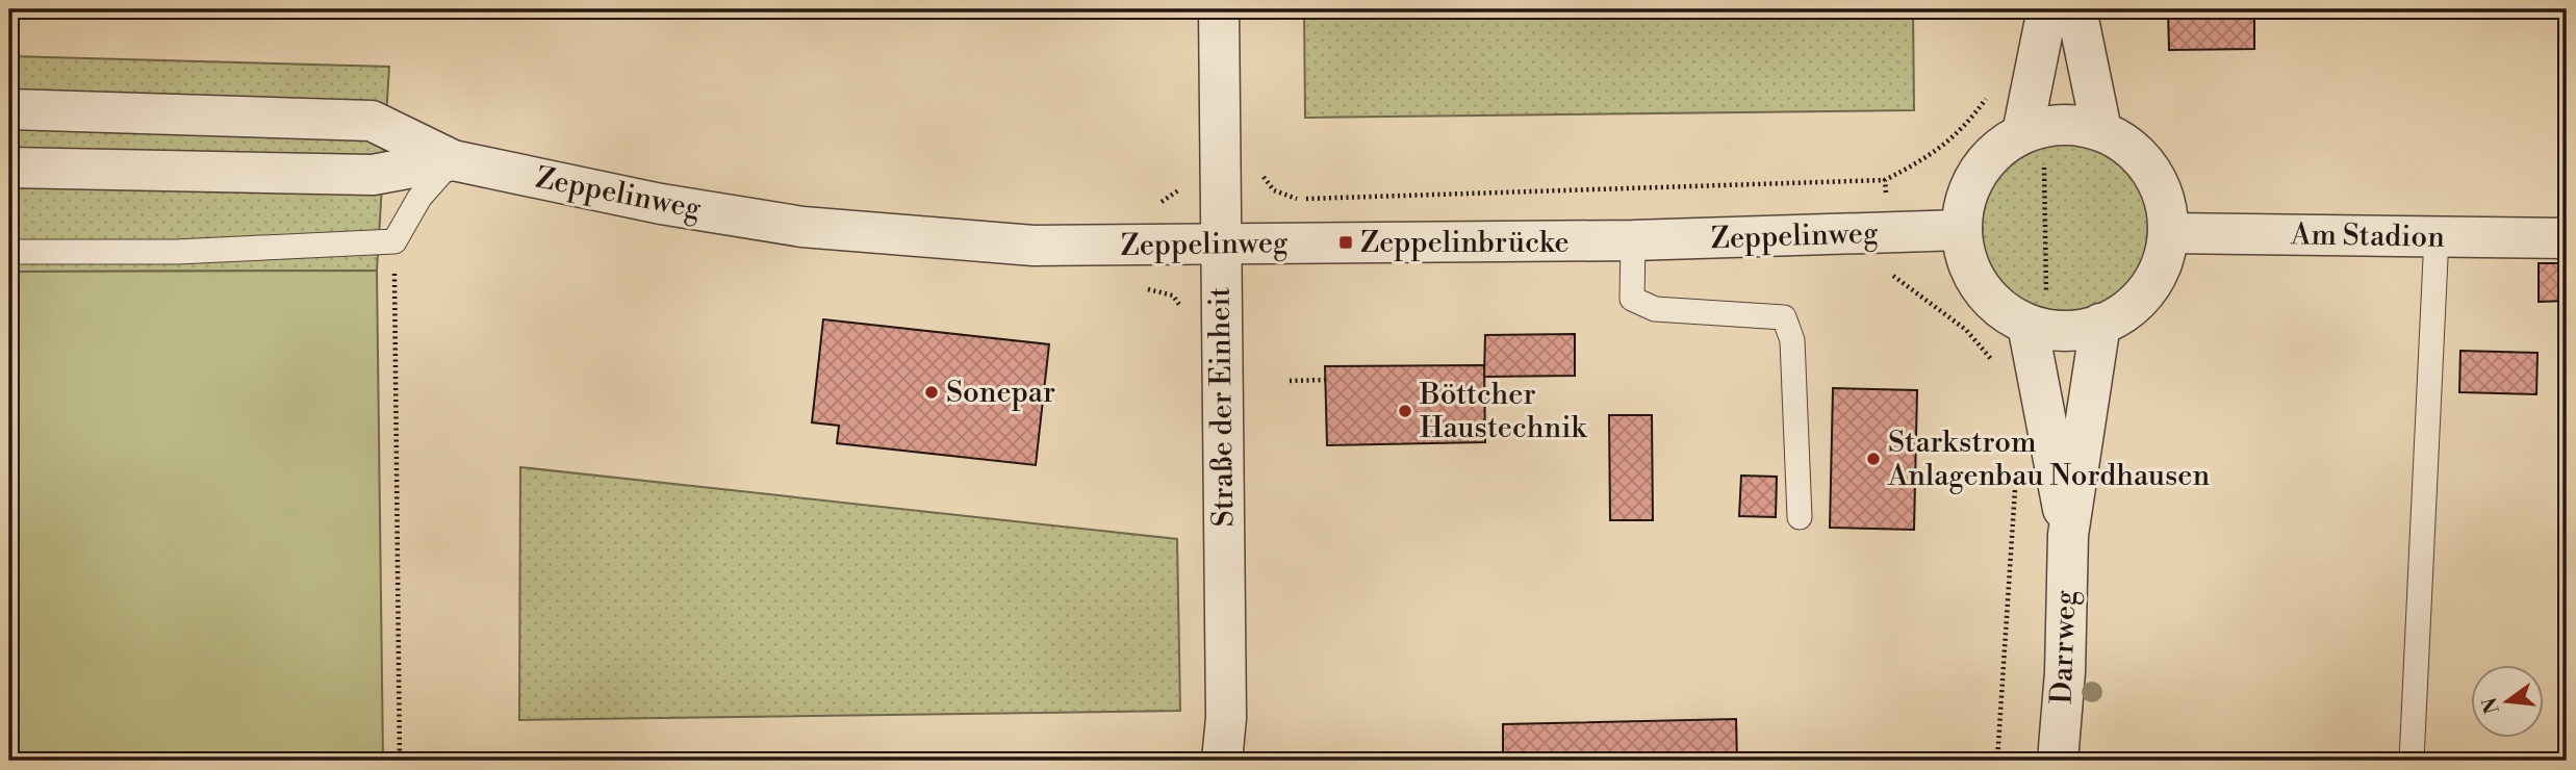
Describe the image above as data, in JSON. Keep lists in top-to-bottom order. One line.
{"streets":{"street":["Zeppelinweg","Am Stadion","Straße der Einheit","Darrweg"]},"crossings":[["Zeppelinweg","Straße der Einheit"]],"places":{"transit":["Zeppelinbrücke"],"other":["Sonepar","Böttcher Haustechnik","Starkstrom Anlagenbau Nordhausen"]},"north":"left"}
